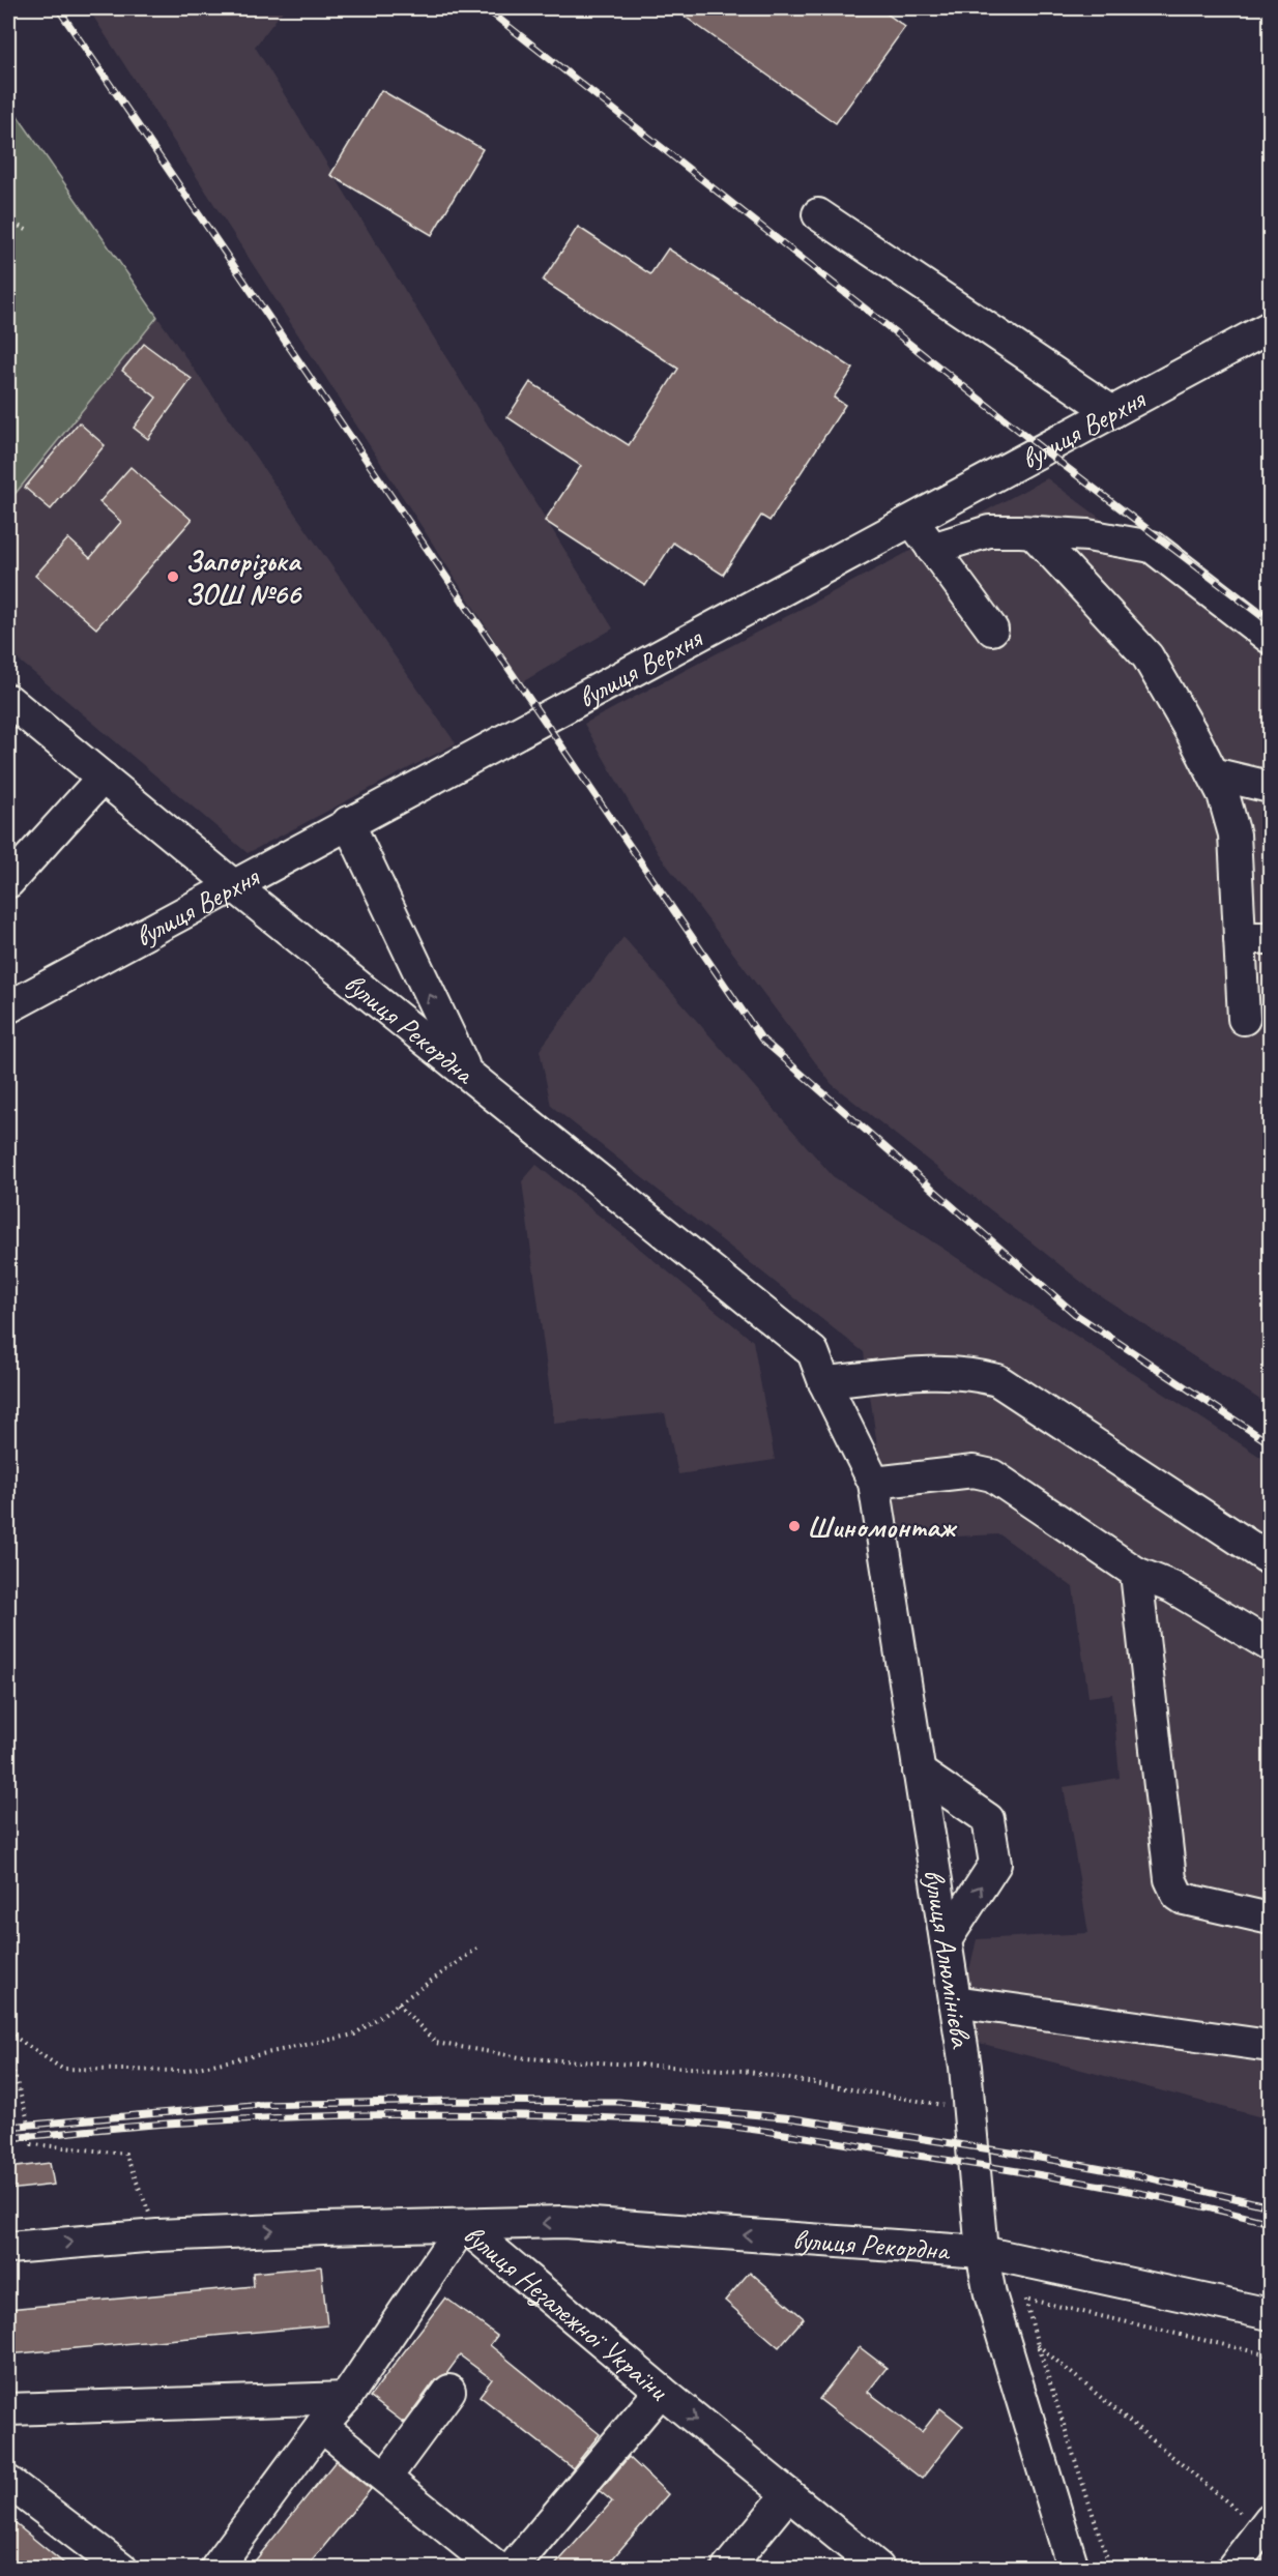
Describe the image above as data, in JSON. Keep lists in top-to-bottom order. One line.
{"streets":{"street":["вулиця Верхня","вулиця Рекордна","вулиця Алюмінієва","вулиця Незалежної України"]},"crossings":[["вулиця Верхня","вулиця Рекордна"],["вулиця Рекордна","вулиця Алюмінієва"],["вулиця Рекордна","вулиця Незалежної України"]],"places":["Запорізька ЗОШ №66","Шиномонтаж"]}
